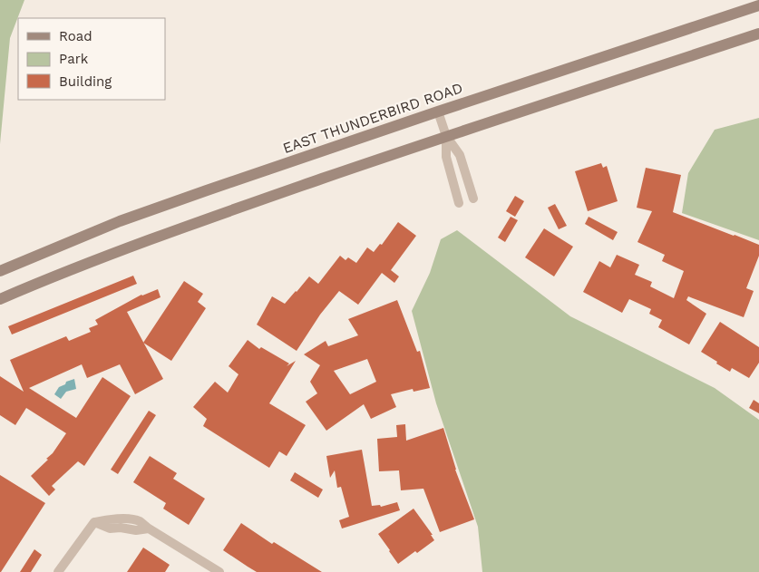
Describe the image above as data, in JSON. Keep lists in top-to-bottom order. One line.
{"streets":{"main road":["EAST THUNDERBIRD ROAD"]},"legend":["Road","Park","Building"]}
